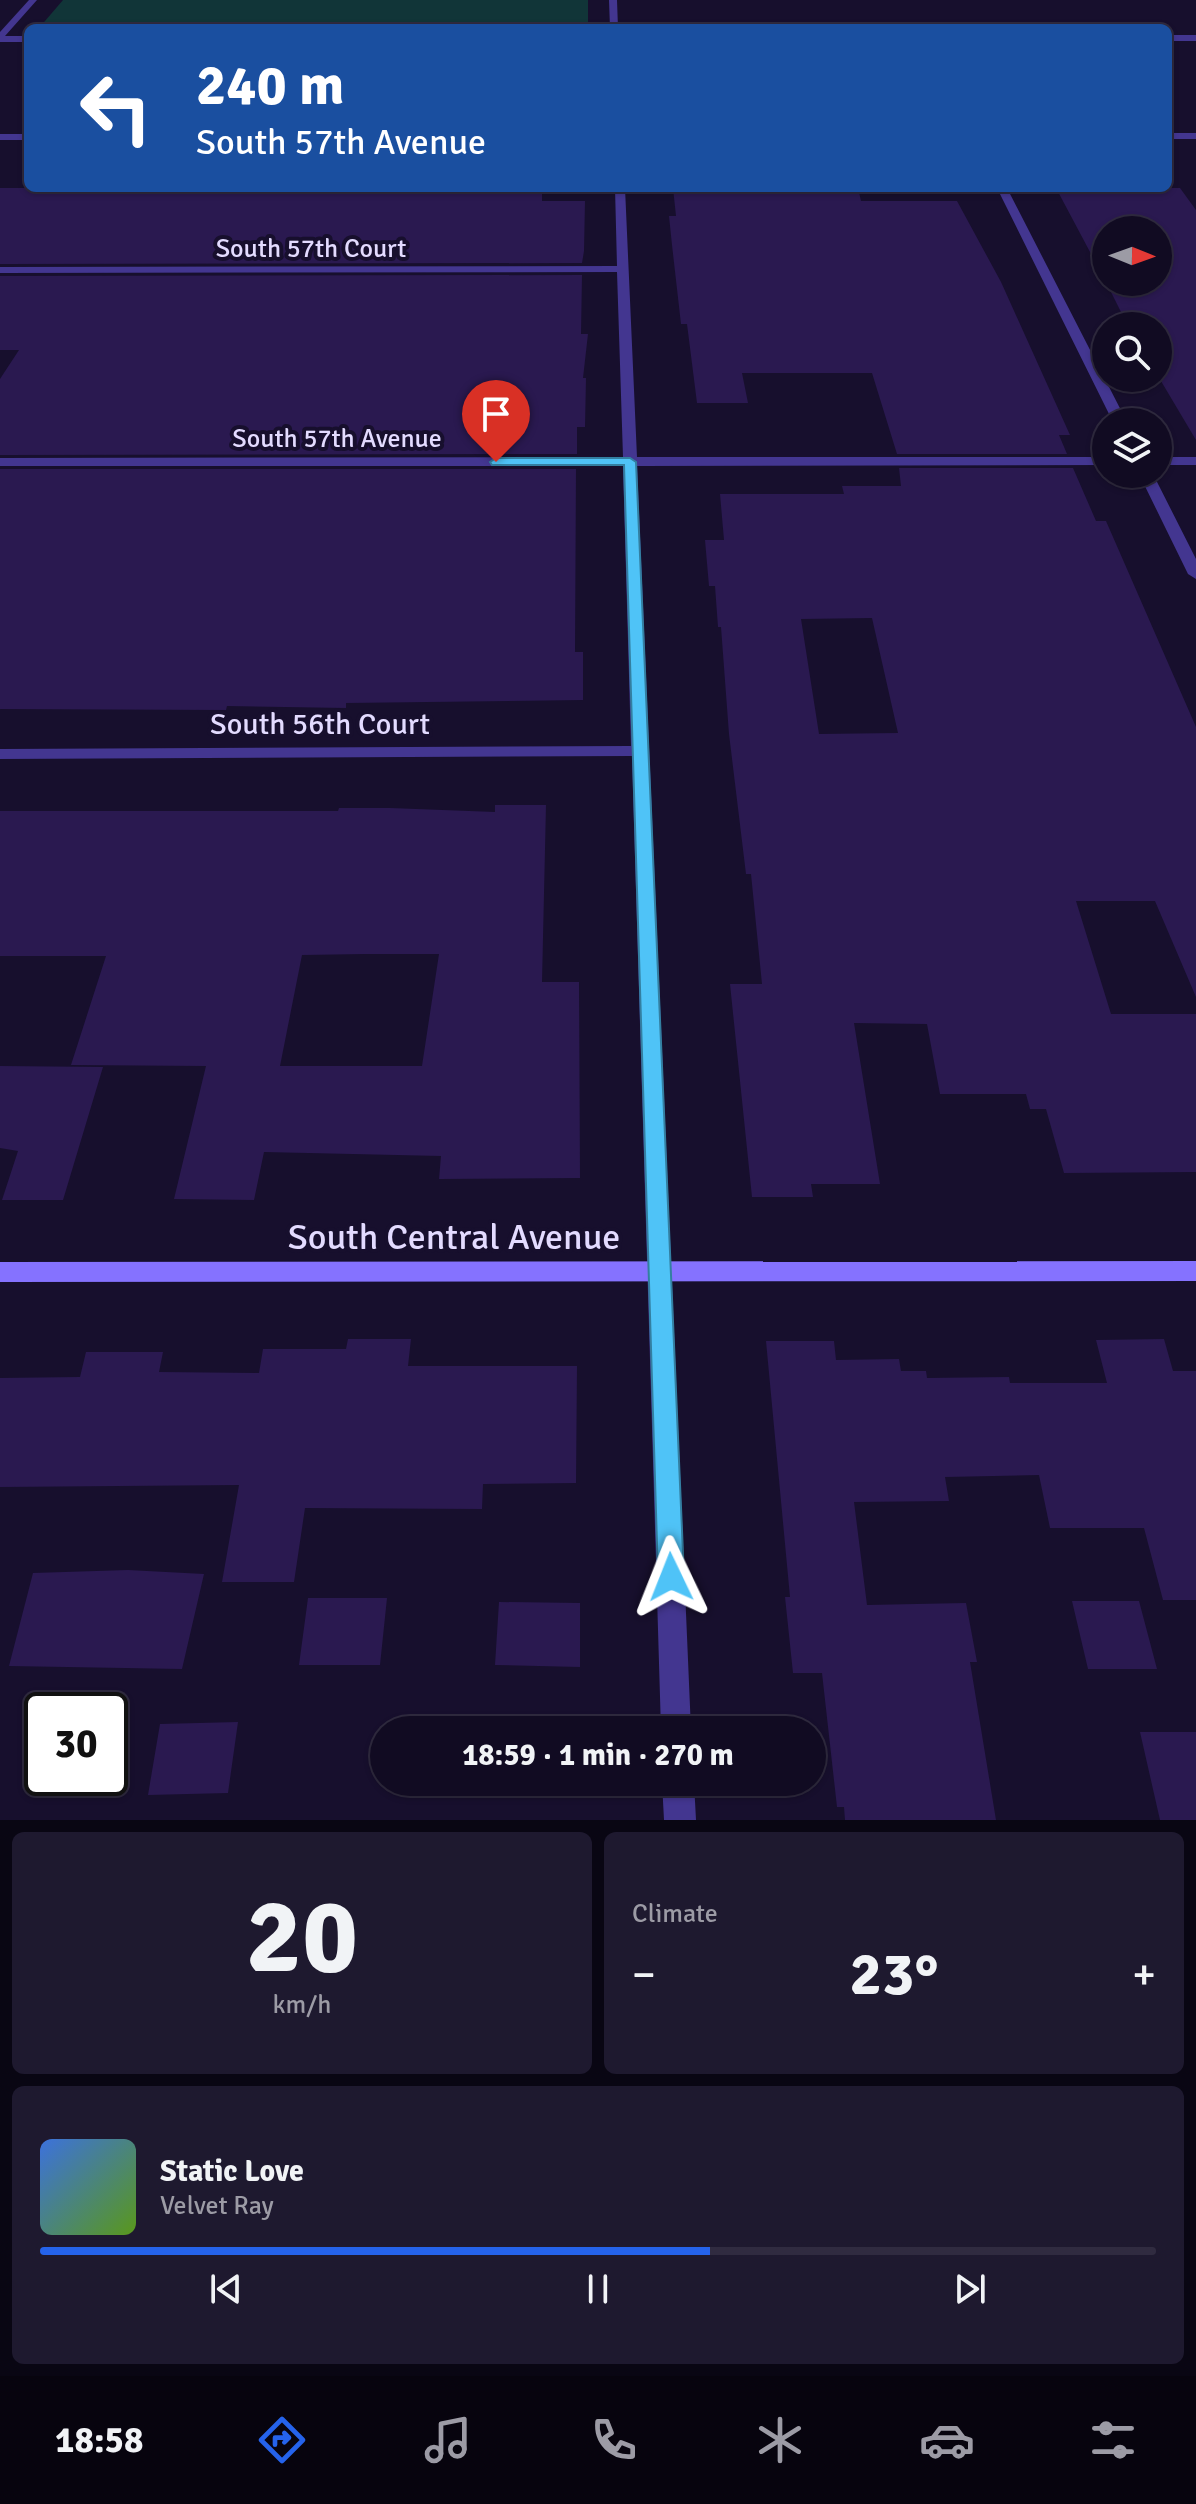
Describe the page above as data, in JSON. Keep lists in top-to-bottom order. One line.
{"streets":{"street":["South 57th Court","South 57th Avenue","South 56th Court","South Central Avenue"]},"north":"right","page":{"turn":["240 m","South 57th Avenue"],"limit":"30","trip":"18:59 · 1 min · 270 m","tile":[["20","km/h"],"Climate"],"heat":["−","23°","+"],"song":["Static Love","Velvet Ray"],"tabs":"18:58"}}
